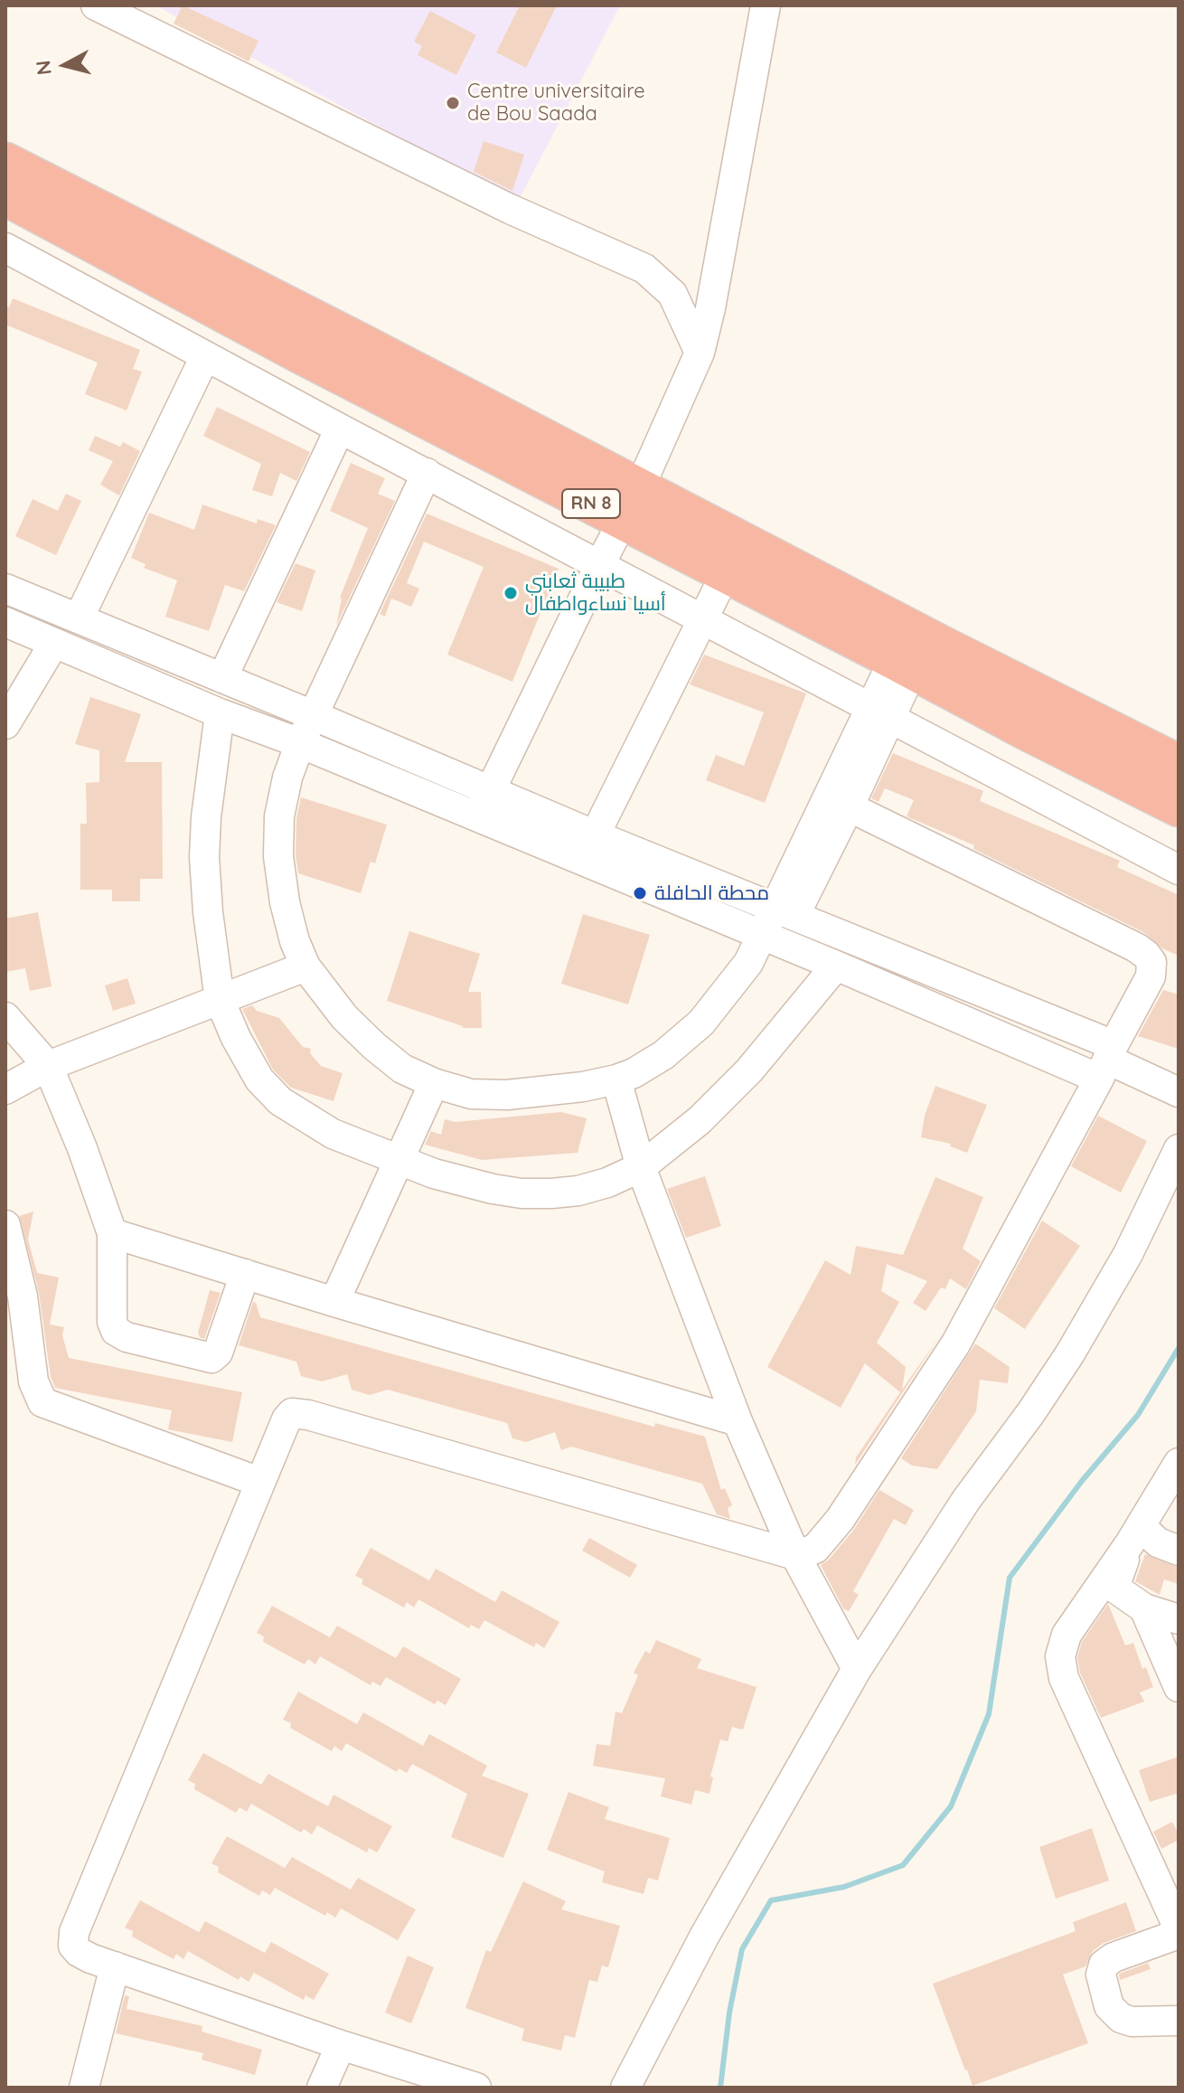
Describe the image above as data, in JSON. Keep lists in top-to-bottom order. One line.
{"streets":{"highway":["RN 8"]},"places":["Centre universitaire de Bou Saada","طبيبة ثعابني أسيا نساءواطفال","محطة الحافلة"],"north":"left"}
